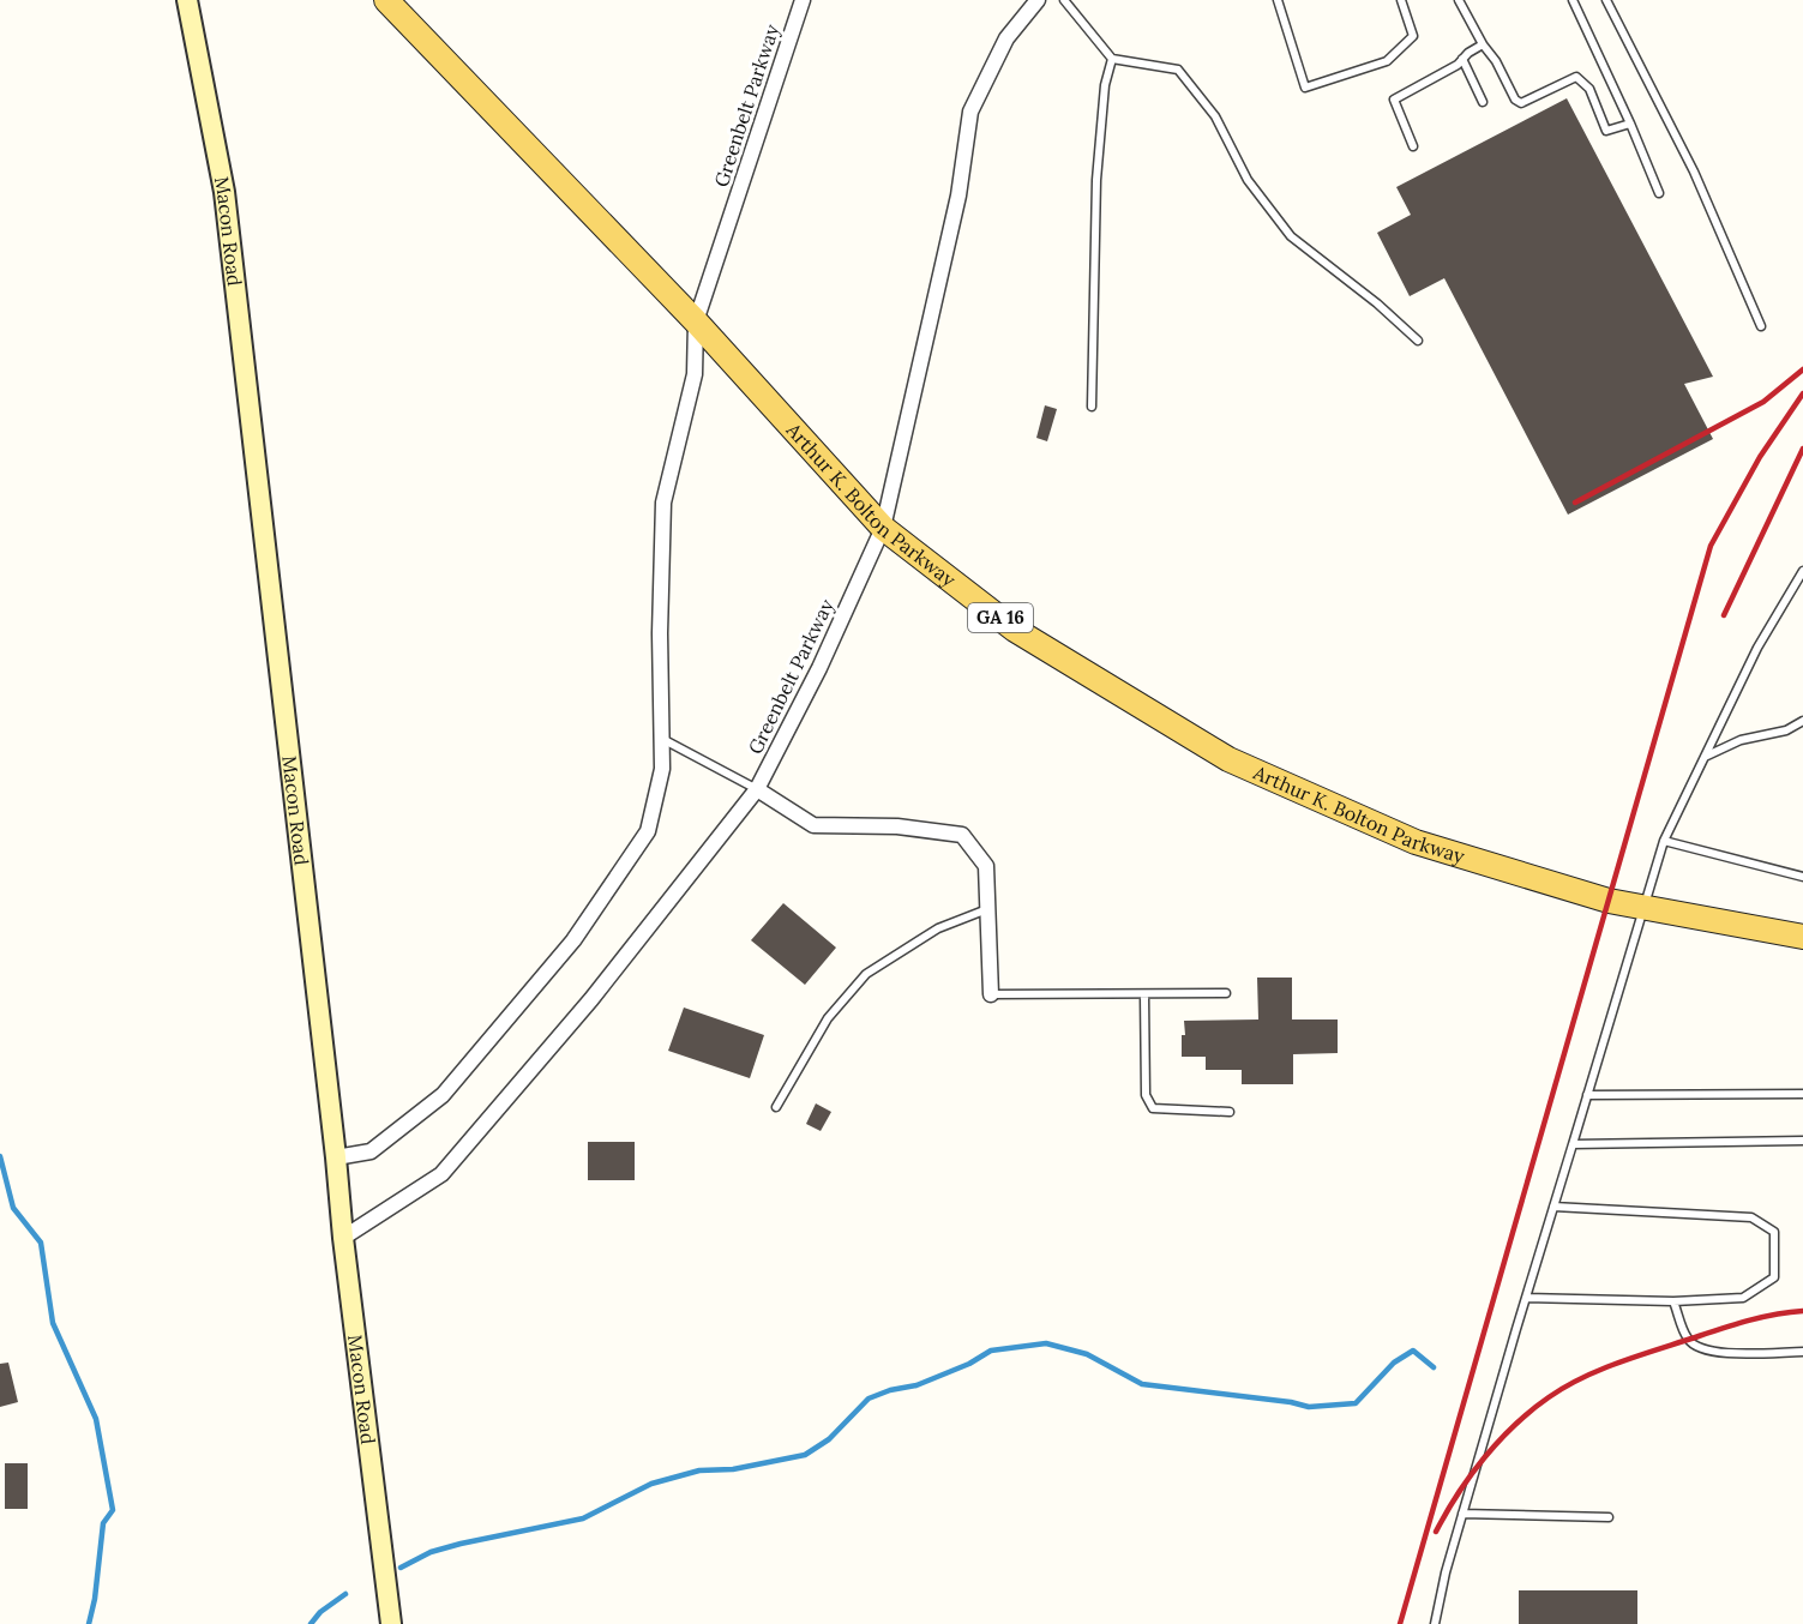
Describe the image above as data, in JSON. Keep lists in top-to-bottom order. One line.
{"streets":{"main road":["Macon Road","Arthur K. Bolton Parkway","GA 16"],"street":["Greenbelt Parkway"]},"crossings":[["Greenbelt Parkway","Macon Road"],["Greenbelt Parkway","Arthur K. Bolton Parkway"]]}
